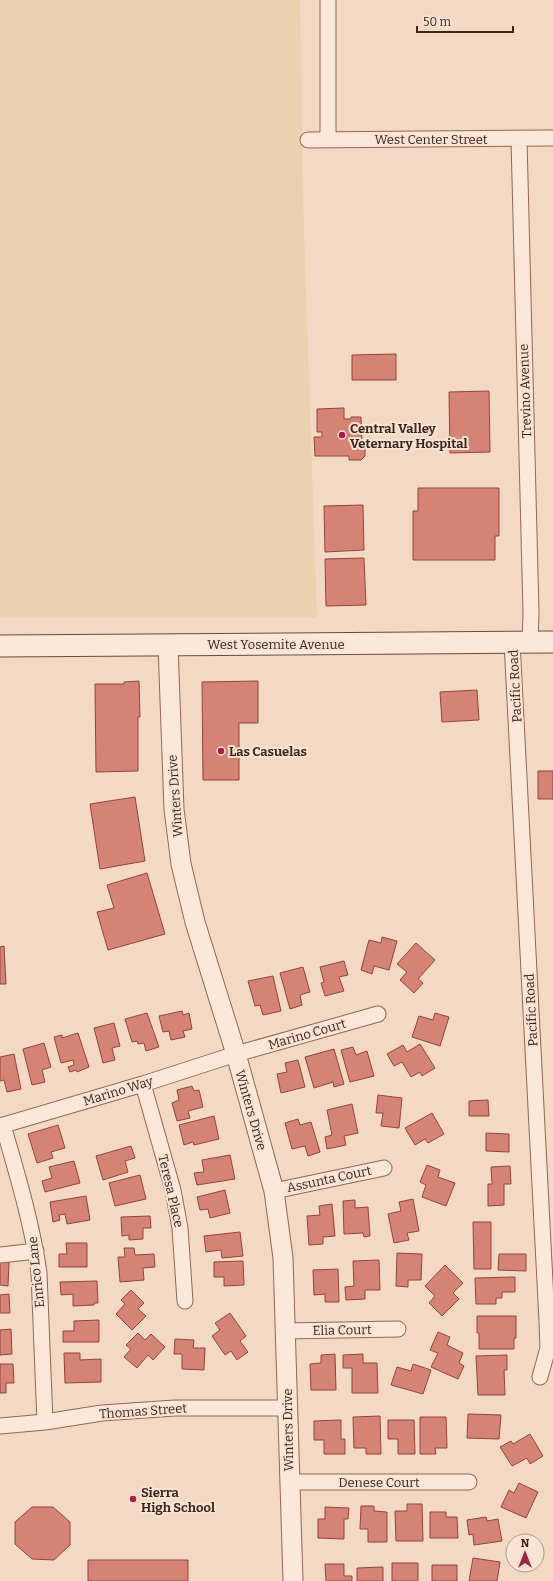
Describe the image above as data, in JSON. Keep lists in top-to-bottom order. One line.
{"streets":{"main road":["West Yosemite Avenue"],"street":["West Center Street","Trevino Avenue","Pacific Road","Winters Drive","Marino Court","Marino Way","Assunta Court","Teresa Place","Enrico Lane","Elia Court","Thomas Street","Denese Court"]},"crossings":[["West Center Street","Trevino Avenue"],["Trevino Avenue","West Yosemite Avenue"],["Trevino Avenue","Pacific Road"],["West Yosemite Avenue","Pacific Road"],["West Yosemite Avenue","Winters Drive"],["Winters Drive","Marino Court"],["Winters Drive","Marino Way"],["Winters Drive","Assunta Court"],["Winters Drive","Elia Court"],["Winters Drive","Thomas Street"],["Winters Drive","Denese Court"],["Marino Court","Marino Way"],["Marino Way","Teresa Place"],["Marino Way","Enrico Lane"],["Enrico Lane","Thomas Street"]],"places":["Central Valley Veternary Hospital","Las Casuelas","Sierra High School"],"scale_bar":"50 m","north":"top"}
